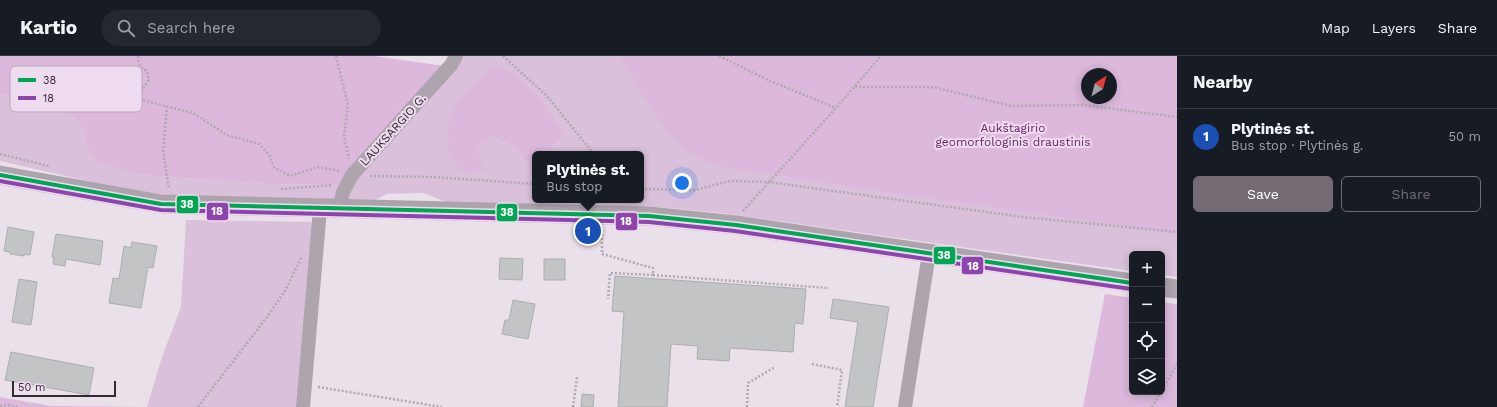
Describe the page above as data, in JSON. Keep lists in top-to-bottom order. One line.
{"streets":{"street":["LAUKSARGIO G."]},"parks":["Aukštagirio geomorfologinis draustinis"],"lines":["transit line 38","transit line 18"],"legend":["38","18"],"scale_bar":"50 m","north":"top right","page":{"header":"Kartio","search":"Search here","nav":["Map","Layers","Share"],"heading":"Nearby","list":[{"mark":"1","name":"Plytinės st.","note":"Bus stop · Plytinės g.","value":"50 m"}],"popup":["Plytinės st.","Bus stop"],"buttons":["Save","Share"],"pins":"1","map_buttons":["+","−"],"scale":"50 m"}}
